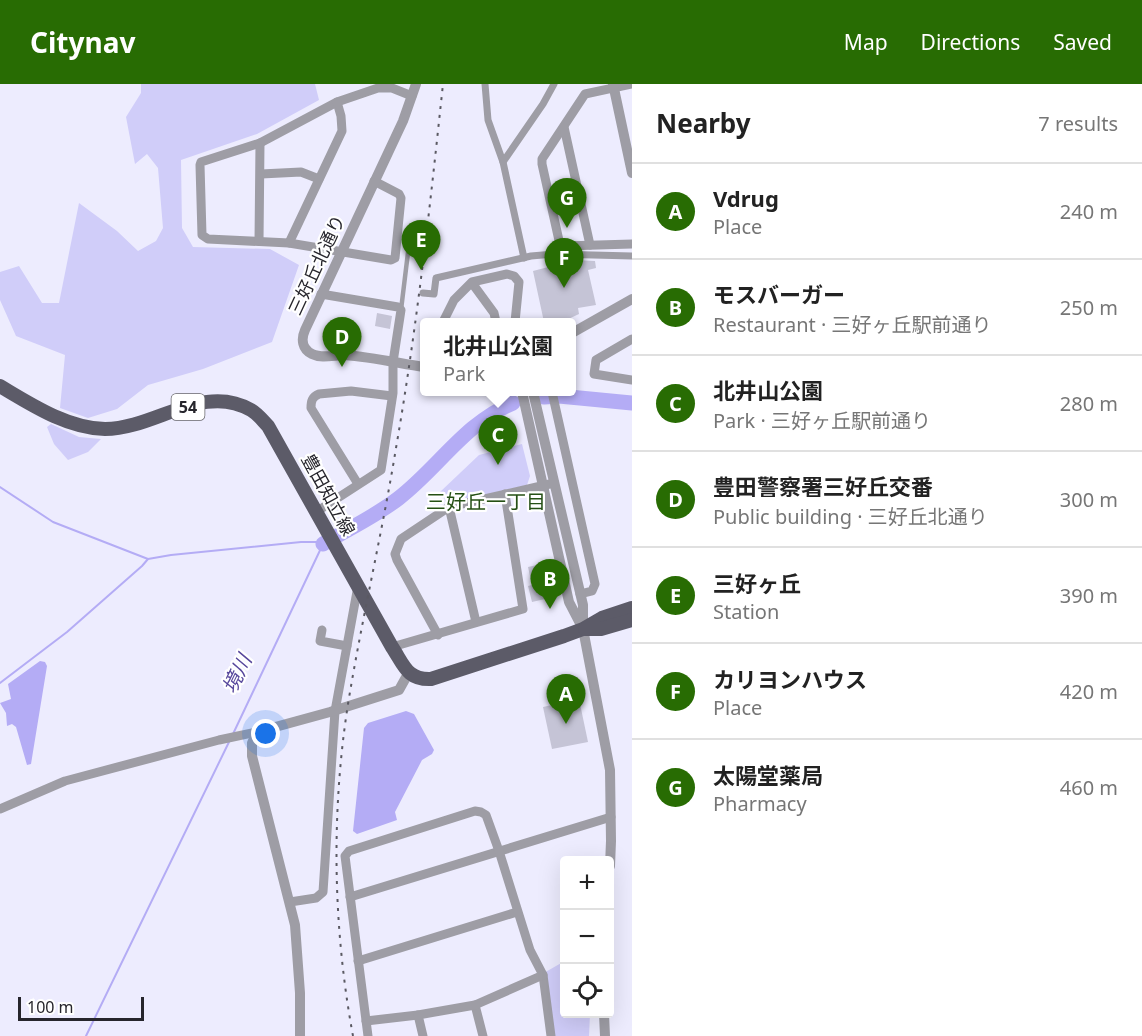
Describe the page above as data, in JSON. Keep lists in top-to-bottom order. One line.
{"streets":{"main road":["54","豊田知立線"],"street":["三好丘北通り"]},"districts":["三好丘一丁目"],"water":["境川"],"scale_bar":"100 m","page":{"header":"Citynav","nav":["Map","Directions","Saved"],"heading":["Nearby","7 results"],"list":[{"mark":"A","name":"Vdrug","note":"Place","value":"240 m"},{"mark":"B","name":"モスバーガー","note":"Restaurant · 三好ヶ丘駅前通り","value":"250 m"},{"mark":"C","name":"北井山公園","note":"Park · 三好ヶ丘駅前通り","value":"280 m"},{"mark":"D","name":"豊田警察署三好丘交番","note":"Public building · 三好丘北通り","value":"300 m"},{"mark":"E","name":"三好ヶ丘","note":"Station","value":"390 m"},{"mark":"F","name":"カリヨンハウス","note":"Place","value":"420 m"},{"mark":"G","name":"太陽堂薬局","note":"Pharmacy","value":"460 m"}],"pins":["G","E","F","D","C","B","A"],"popup":["北井山公園","Park"],"map_buttons":["+","−"],"scale":"100 m"}}
